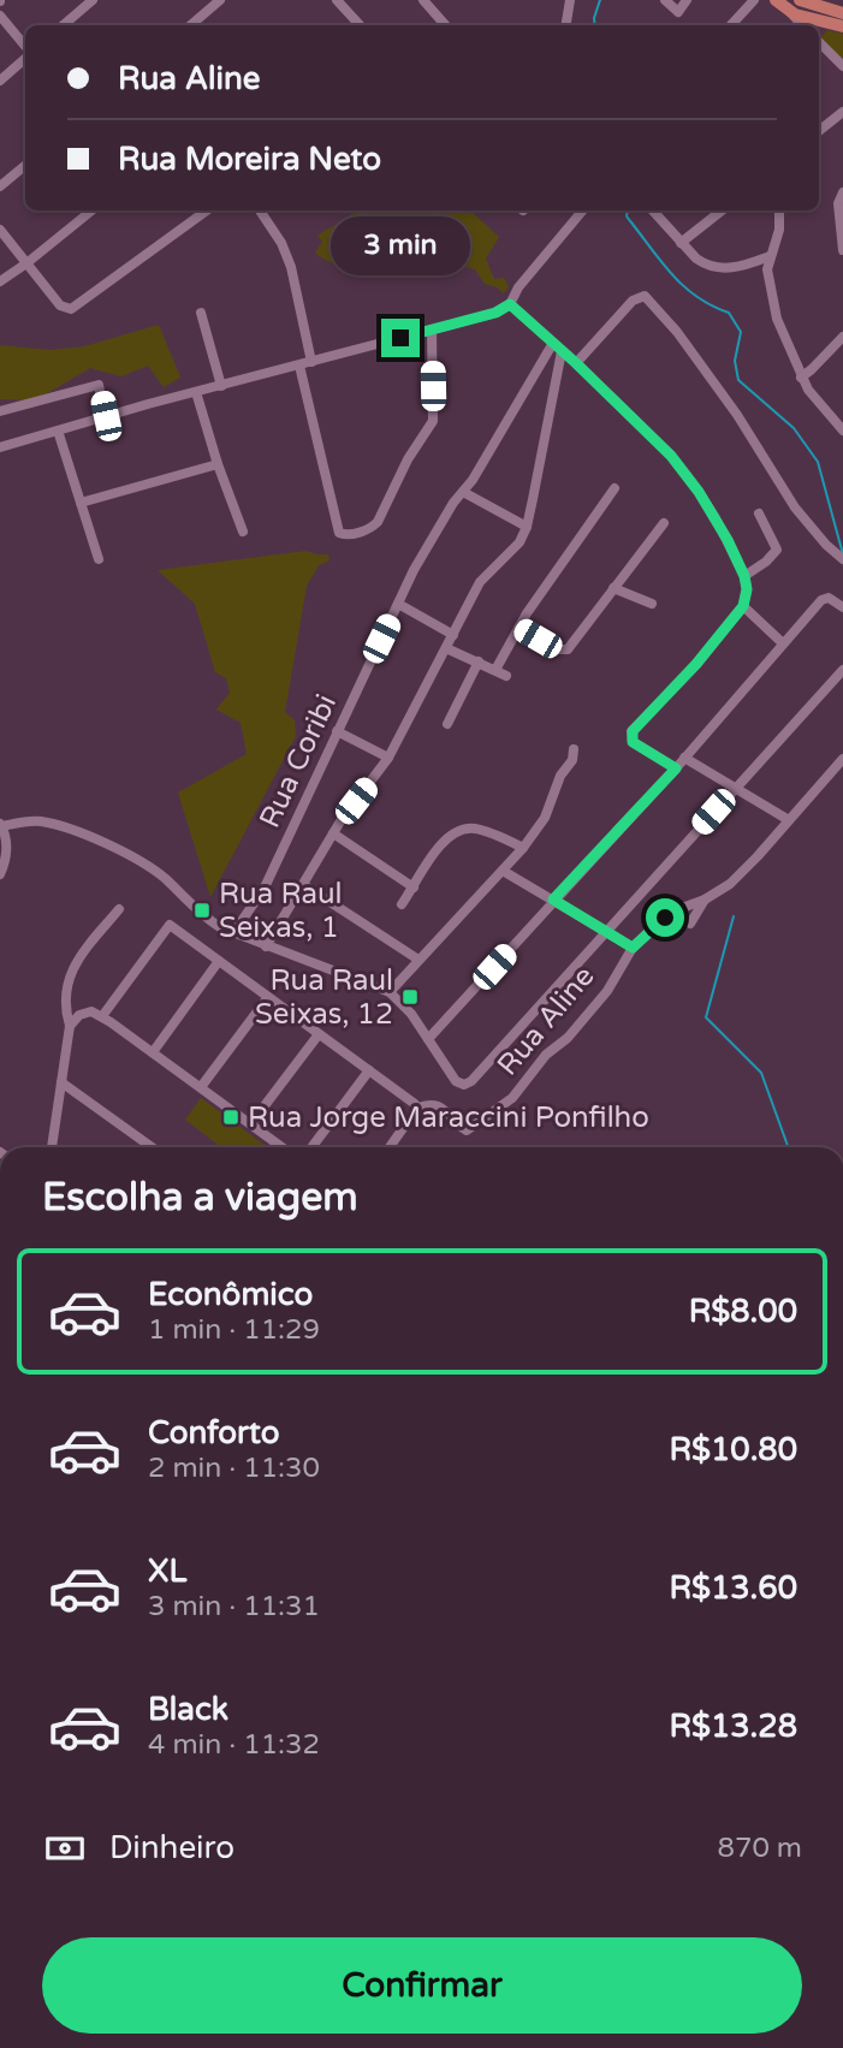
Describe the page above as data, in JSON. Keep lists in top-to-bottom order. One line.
{"streets":{"street":["Rua Coribi","Rua Aline"]},"places":{"transit":["Rua Raul Seixas, 1","Rua Raul Seixas, 12","Rua Jorge Maraccini Ponfilho"]},"page":{"banner":["Rua Aline","Rua Moreira Neto"],"bubble":"3 min","heading":"Escolha a viagem","list":[{"name":"Econômico","note":"1 min · 11:29","value":"R$8.00"},{"name":"Conforto","note":"2 min · 11:30","value":"R$10.80"},{"name":"XL","note":"3 min · 11:31","value":"R$13.60"},{"name":"Black","note":"4 min · 11:32","value":"R$13.28"}],"pay":["Dinheiro","870 m"],"buttons":"Confirmar"}}
